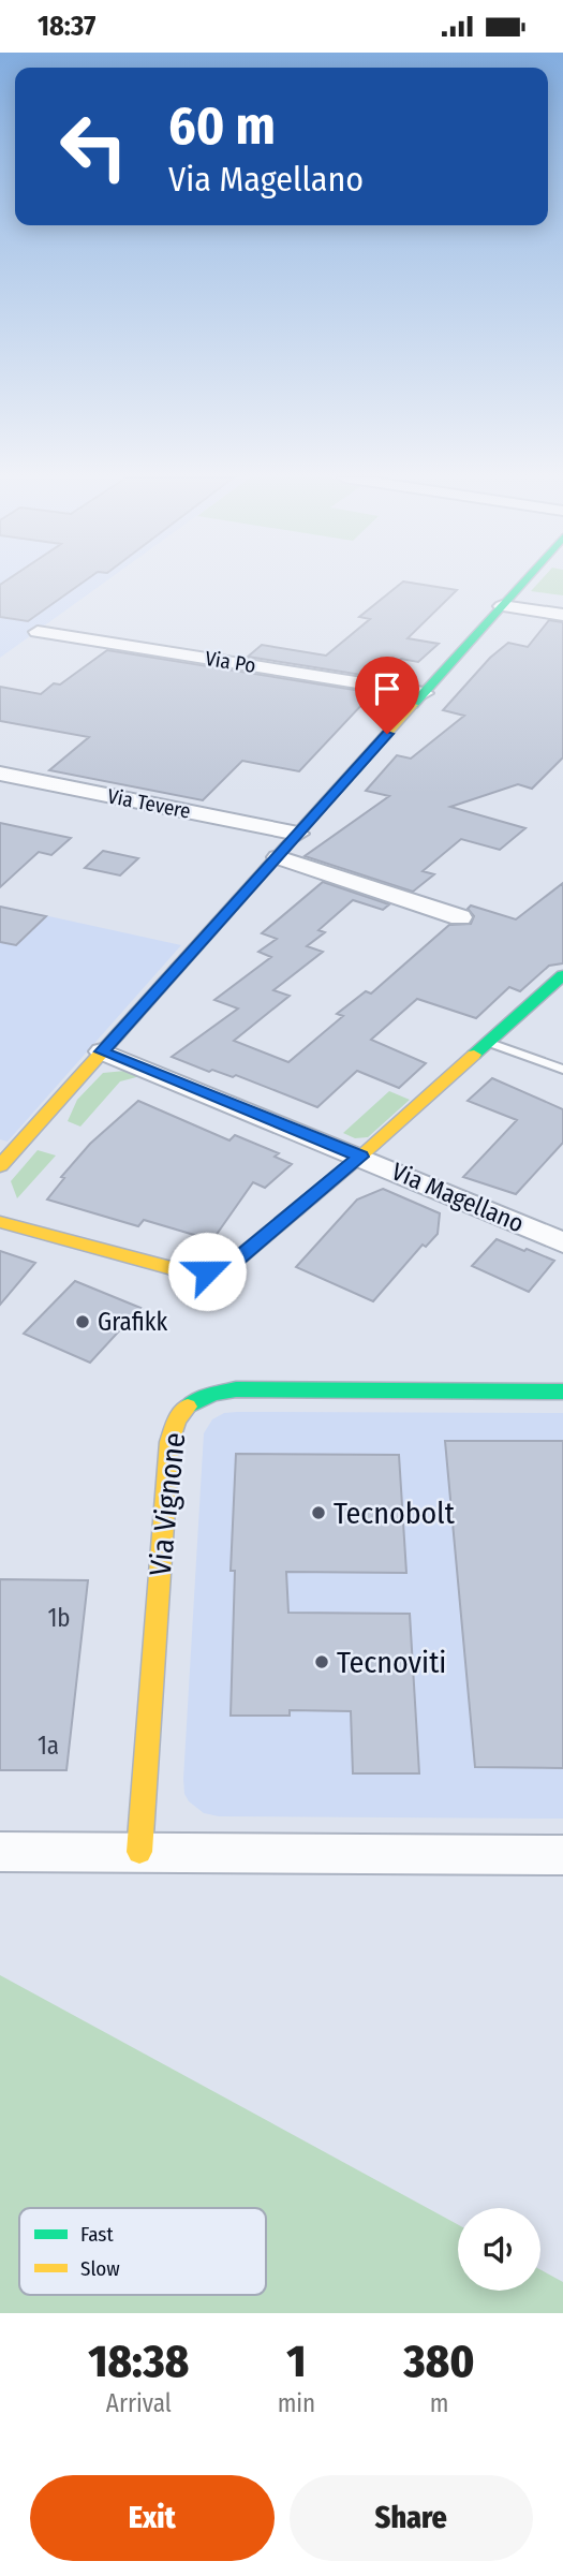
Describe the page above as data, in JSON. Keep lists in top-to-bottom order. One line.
{"streets":{"street":["Via Po","Via Tevere","Via Magellano","Via Vignone"]},"places":["Grafikk","Tecnobolt","Tecnoviti"],"house_numbers":["1b","1a"],"legend":["Fast","Slow"],"page":{"status":"18:37","turn":["60 m","Via Magellano"],"eta":["18:38","Arrival","1","min","380","m"],"buttons":["Exit","Share"]}}
